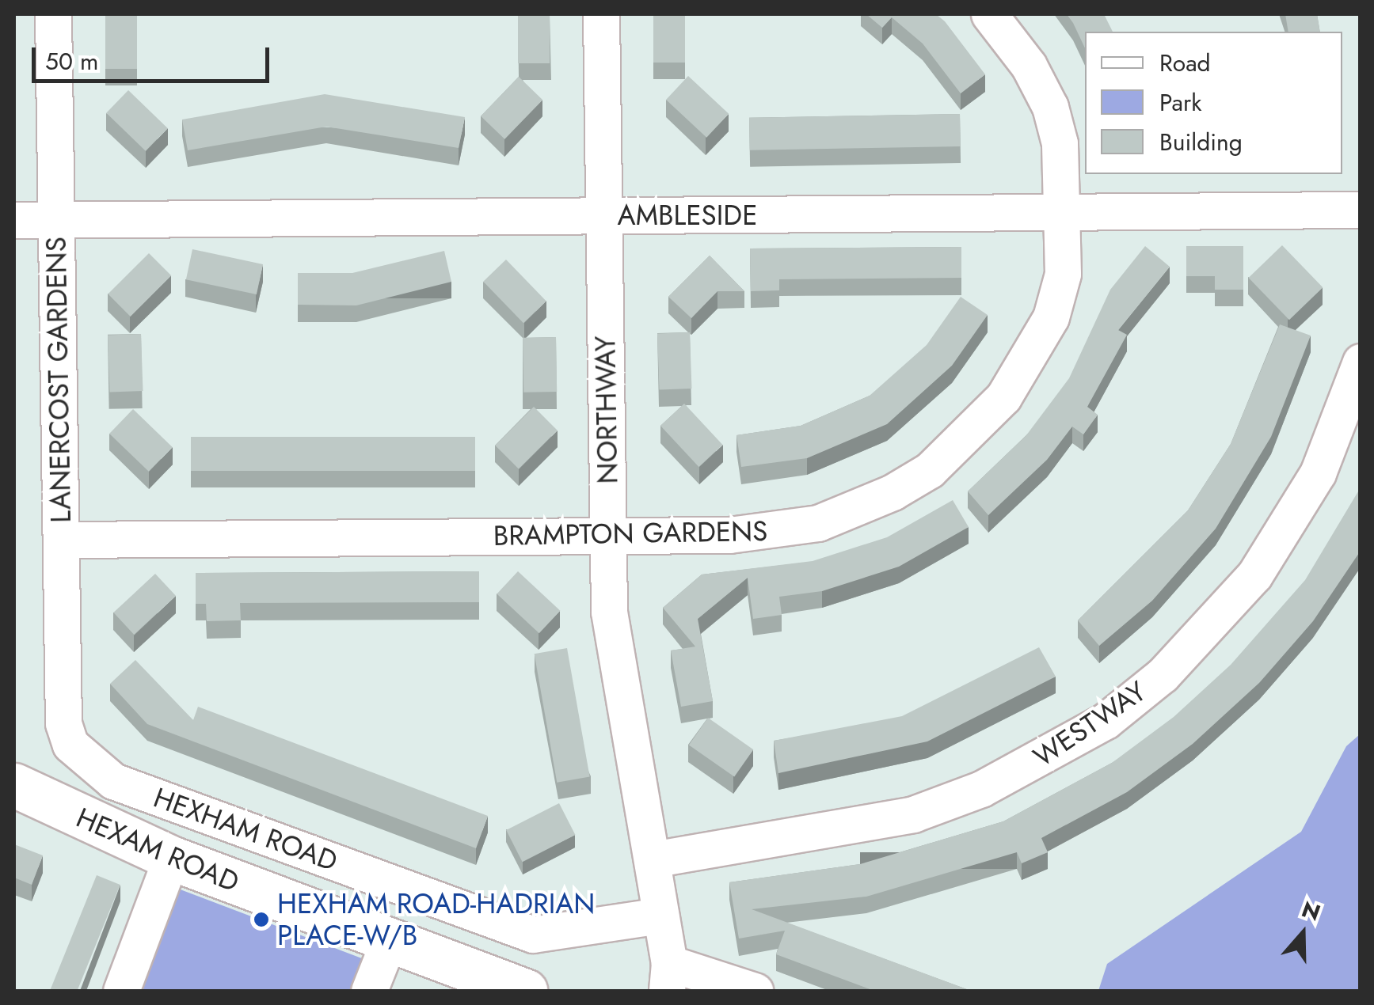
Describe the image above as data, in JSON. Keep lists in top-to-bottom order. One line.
{"streets":{"main road":["HEXAM ROAD"],"street":["AMBLESIDE","LANERCOST GARDENS","NORTHWAY","BRAMPTON GARDENS","WESTWAY","HEXHAM ROAD"]},"crossings":[["AMBLESIDE","LANERCOST GARDENS"],["AMBLESIDE","NORTHWAY"],["AMBLESIDE","BRAMPTON GARDENS"],["LANERCOST GARDENS","BRAMPTON GARDENS"],["LANERCOST GARDENS","HEXHAM ROAD"],["NORTHWAY","BRAMPTON GARDENS"],["NORTHWAY","WESTWAY"],["NORTHWAY","HEXHAM ROAD"]],"places":["HEXHAM ROAD-HADRIAN PLACE-W/B"],"legend":["Road","Park","Building"],"scale_bar":"50 m","north":"top"}
